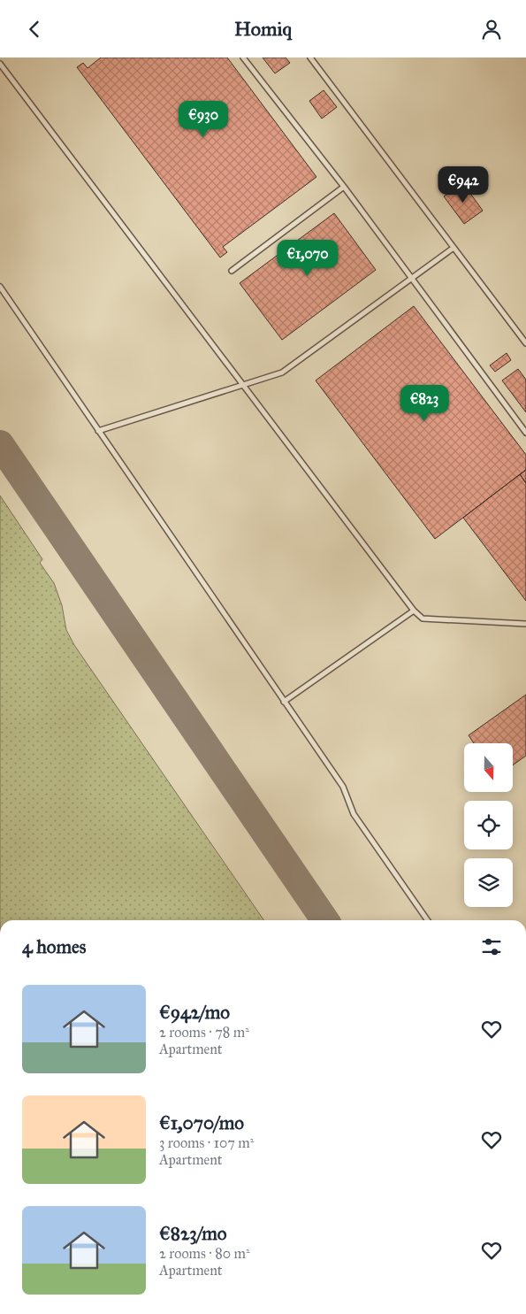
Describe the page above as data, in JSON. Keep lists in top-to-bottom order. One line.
{"north":"bottom","page":{"header":"Homiq","price":["€930","€942","€1,070","€823"],"heading":"4 homes","list":[{"name":"€942/mo","note":"2 rooms · 78 m² · Apartment"},{"name":"€1,070/mo","note":"3 rooms · 107 m² · Apartment"},{"name":"€823/mo","note":"2 rooms · 80 m² · Apartment"}]}}
